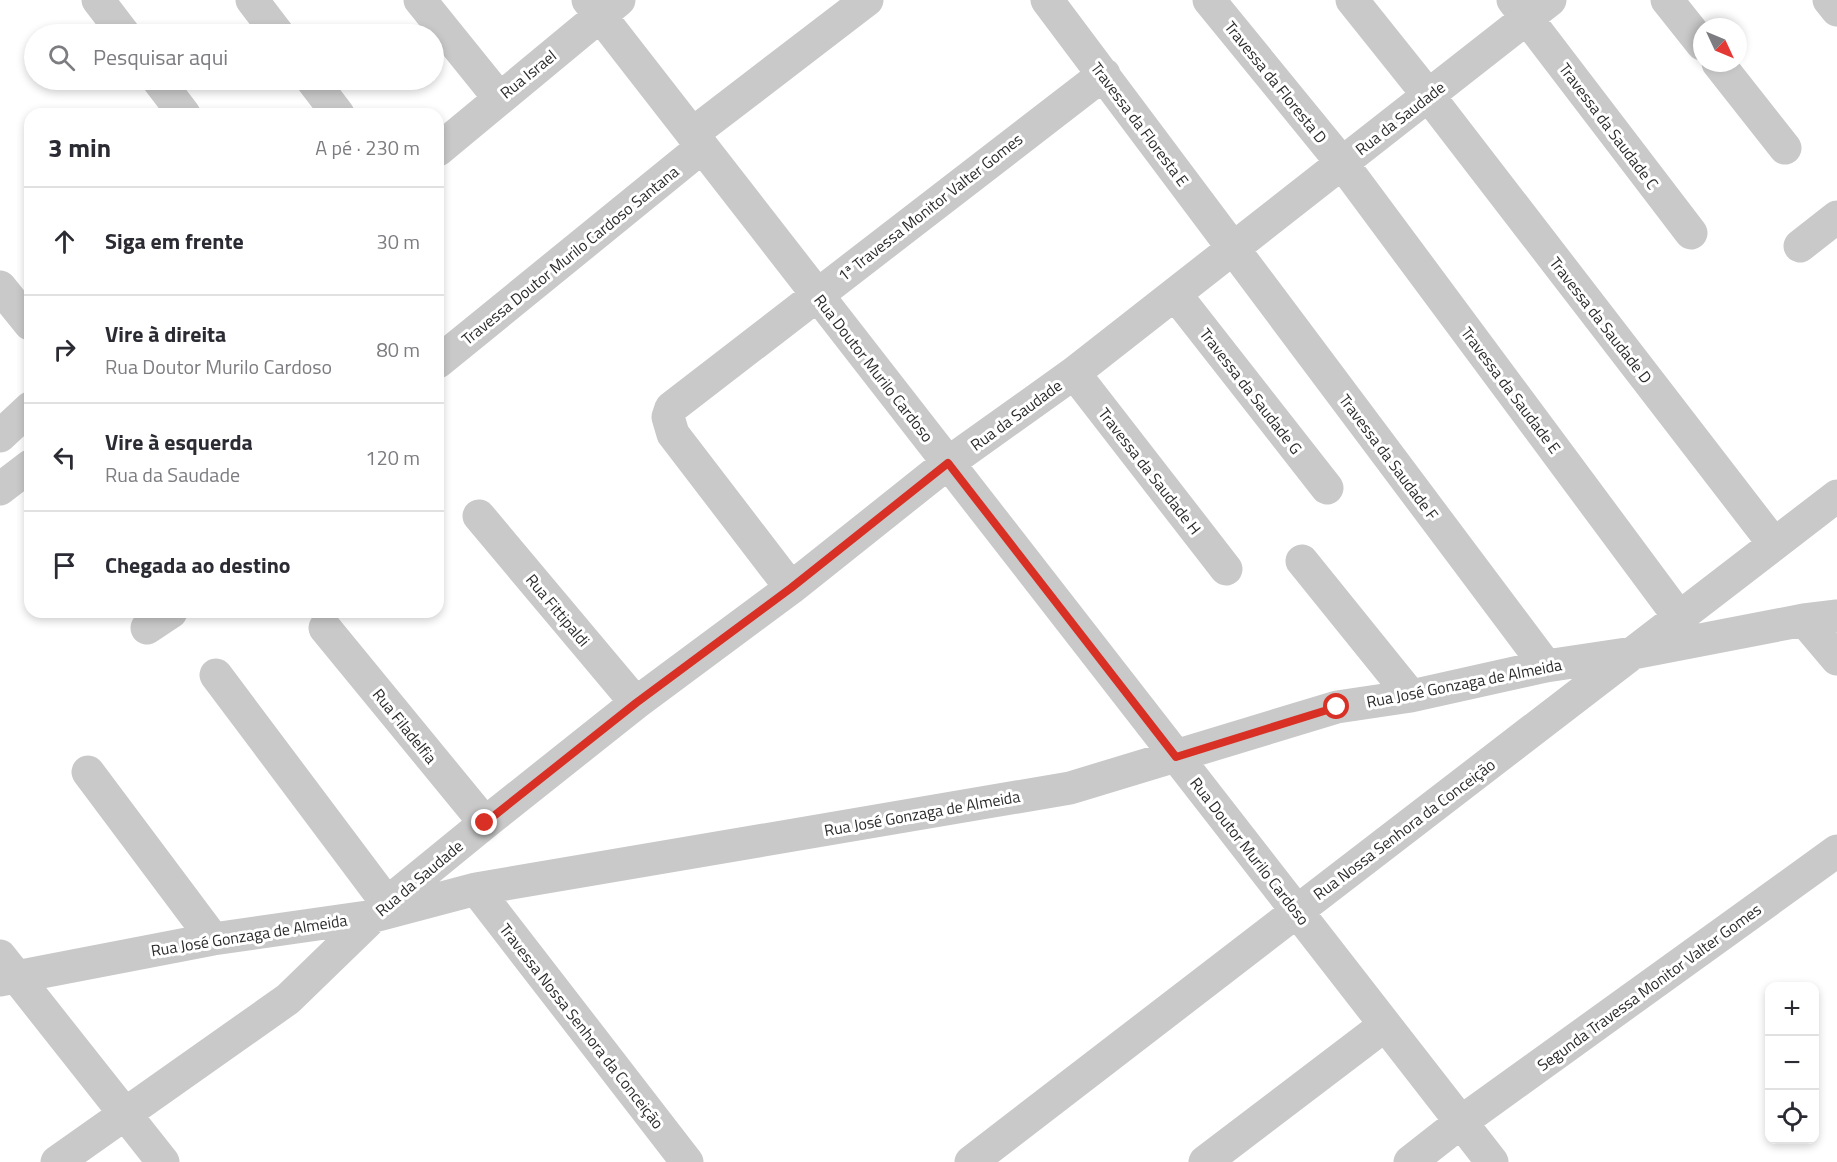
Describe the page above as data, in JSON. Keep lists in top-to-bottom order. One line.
{"streets":{"street":["Rua Israel","Travessa da Floresta D","Rua da Saudade","Travessa da Floresta E","Travessa da Saudade C","1ª Travessa Monitor Valter Gomes","Travessa Doutor Murilo Cardoso Santana","Travessa da Saudade D","Rua Doutor Murilo Cardoso","Travessa da Saudade E","Travessa da Saudade G","Travessa da Saudade F","Travessa da Saudade H","Rua Fittipaldi","Rua José Gonzaga de Almeida","Rua Filadelfia","Rua Nossa Senhora da Conceição","Segunda Travessa Monitor Valter Gomes","Travessa Nossa Senhora da Conceição"]},"crossings":[["Rua Israel","Rua Doutor Murilo Cardoso"],["Travessa da Floresta D","Rua da Saudade"],["Travessa da Floresta D","Travessa da Saudade E"],["Rua da Saudade","Travessa da Floresta E"],["Rua da Saudade","Travessa da Saudade C"],["Rua da Saudade","1ª Travessa Monitor Valter Gomes"],["Rua da Saudade","Travessa da Saudade D"],["Rua da Saudade","Rua Doutor Murilo Cardoso"],["Rua da Saudade","Travessa da Saudade E"],["Rua da Saudade","Travessa da Saudade G"],["Rua da Saudade","Travessa da Saudade F"],["Rua da Saudade","Travessa da Saudade H"],["Rua da Saudade","Rua Fittipaldi"],["Rua da Saudade","Rua José Gonzaga de Almeida"],["Rua da Saudade","Rua Filadelfia"],["Travessa da Floresta E","1ª Travessa Monitor Valter Gomes"],["Travessa da Floresta E","Travessa da Saudade F"],["1ª Travessa Monitor Valter Gomes","Rua Doutor Murilo Cardoso"],["Travessa Doutor Murilo Cardoso Santana","Rua Doutor Murilo Cardoso"],["Travessa da Saudade D","Rua Nossa Senhora da Conceição"],["Rua Doutor Murilo Cardoso","Rua José Gonzaga de Almeida"],["Rua Doutor Murilo Cardoso","Rua Nossa Senhora da Conceição"],["Rua Doutor Murilo Cardoso","Segunda Travessa Monitor Valter Gomes"],["Travessa da Saudade E","Rua Nossa Senhora da Conceição"],["Travessa da Saudade F","Rua José Gonzaga de Almeida"],["Rua José Gonzaga de Almeida","Rua Nossa Senhora da Conceição"],["Rua José Gonzaga de Almeida","Travessa Nossa Senhora da Conceição"]],"north":"bottom right","page":{"search":"Pesquisar aqui","heading":["3 min","A pé · 230 m"],"list":[["Siga em frente","30 m"],["Vire à direita","Rua Doutor Murilo Cardoso","80 m"],["Vire à esquerda","Rua da Saudade","120 m"],"Chegada ao destino"],"map_buttons":["+","−"]}}
